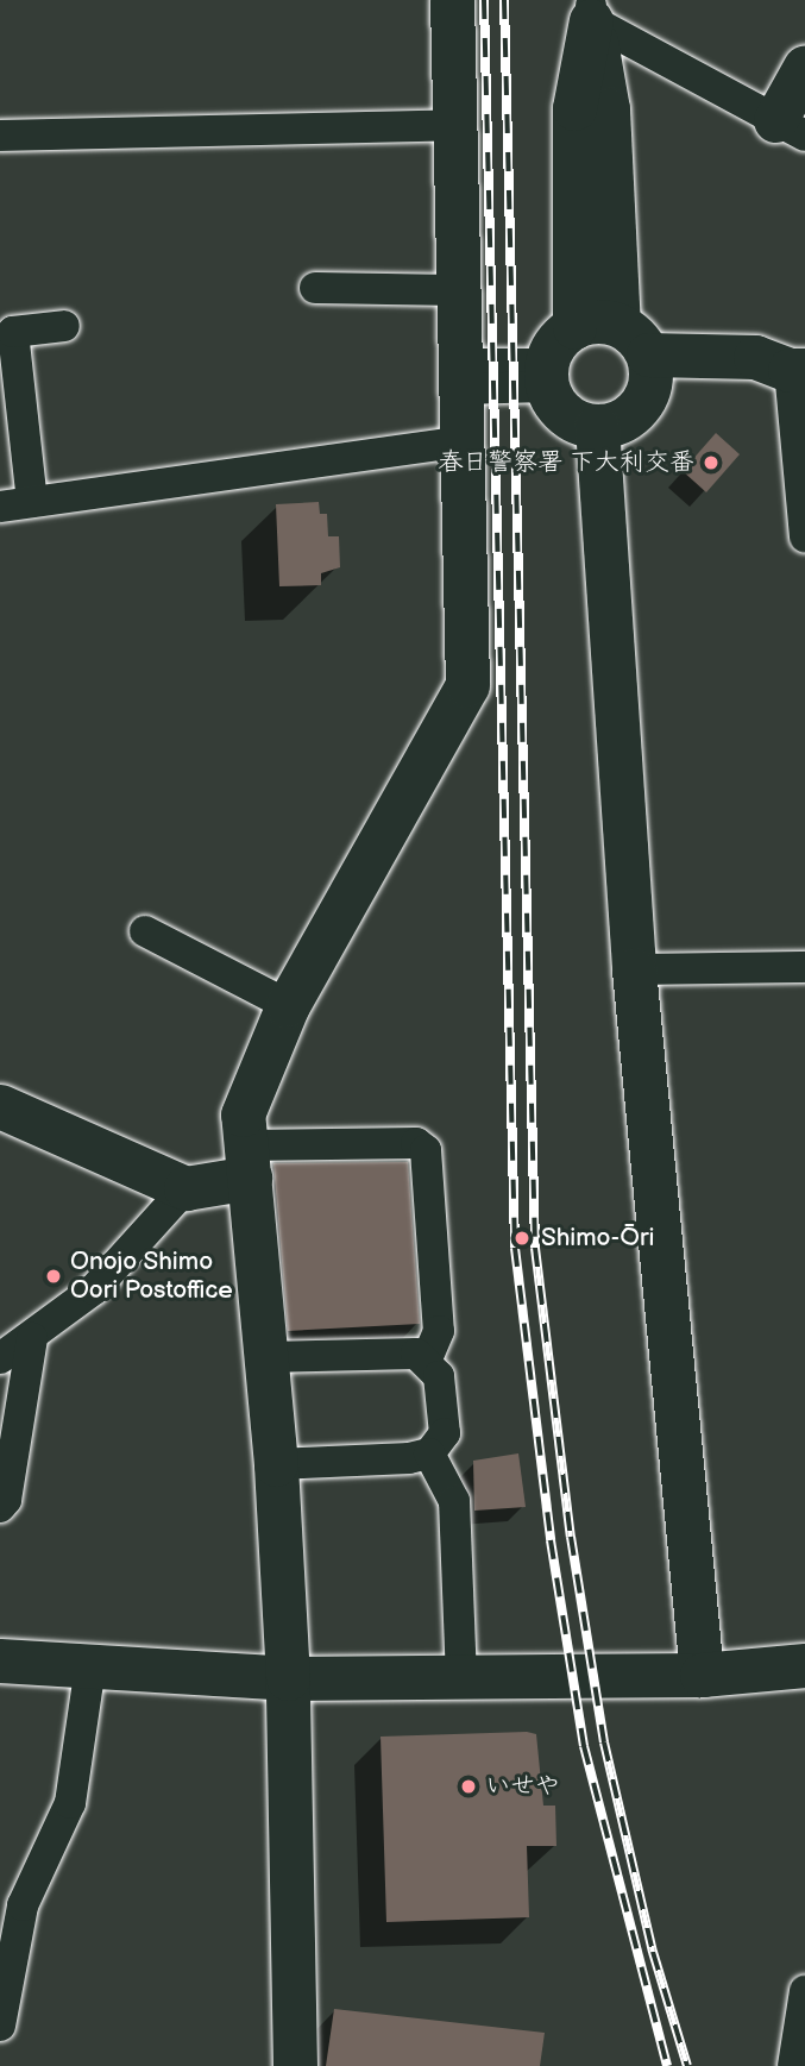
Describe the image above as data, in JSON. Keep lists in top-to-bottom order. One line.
{"places":["春日警察署 下大利交番","Shimo-Ōri","Onojo Shimo Oori Postoffice","いせや"]}
